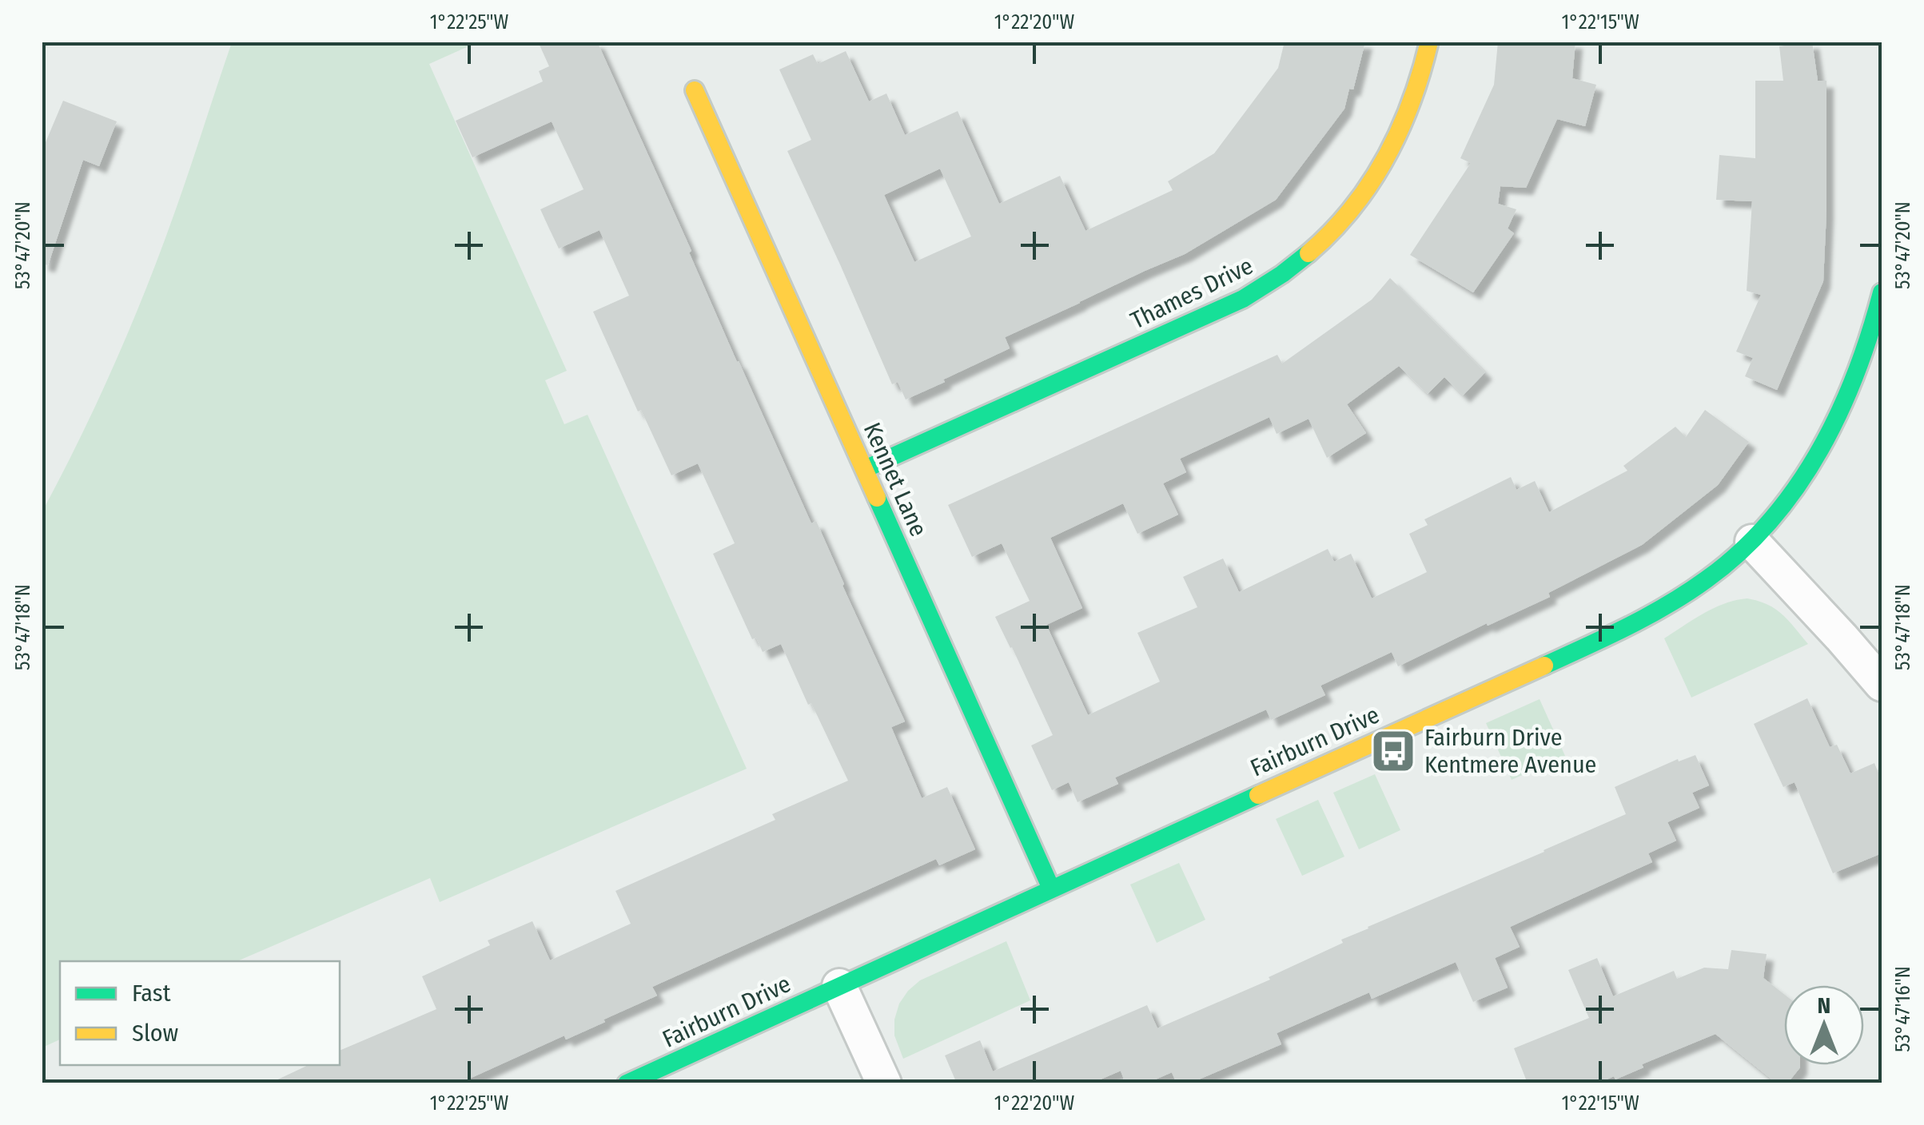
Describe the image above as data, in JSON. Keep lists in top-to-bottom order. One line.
{"streets":{"street":["Thames Drive","Kennet Lane","Fairburn Drive"]},"crossings":[["Thames Drive","Kennet Lane"],["Kennet Lane","Fairburn Drive"]],"places":{"bus stop":["Fairburn Drive Kentmere Avenue"]},"legend":["Fast","Slow"],"north":"top","coordinates":["1°22'25\"W","1°22'20\"W","1°22'15\"W","53°47'20\"N","53°47'18\"N","53°47'16\"N"]}
